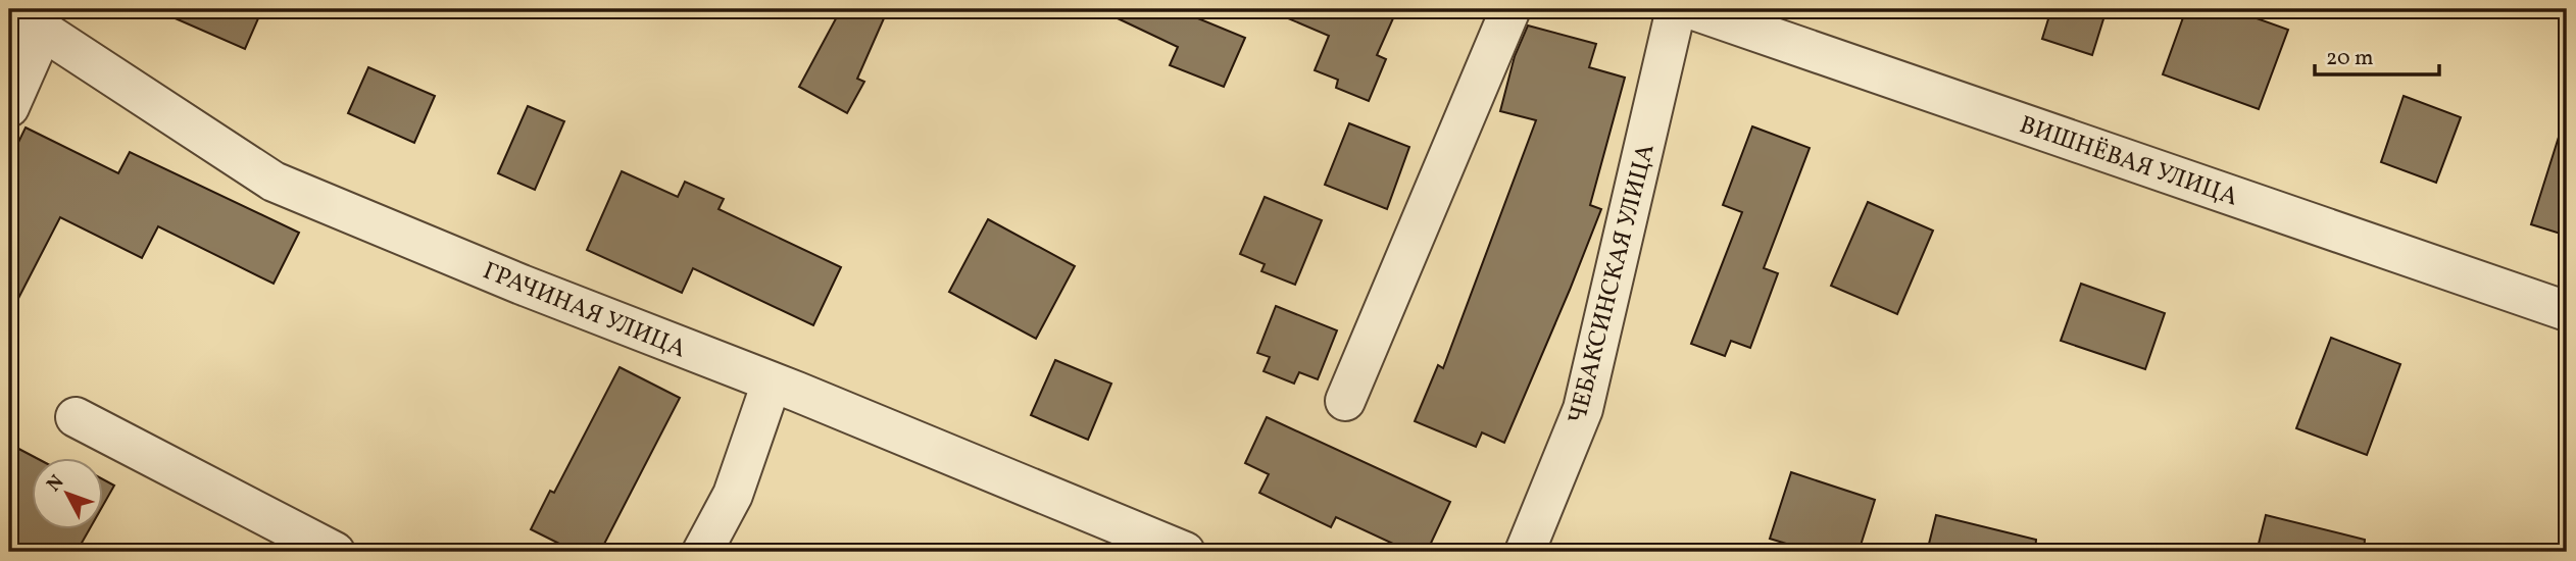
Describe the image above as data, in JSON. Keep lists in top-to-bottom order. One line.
{"streets":{"street":["ВИШНЁВАЯ УЛИЦА","ЧЕБАКСИНСКАЯ УЛИЦА","ГРАЧИНАЯ УЛИЦА"]},"scale_bar":"20 m","north":"top left"}
